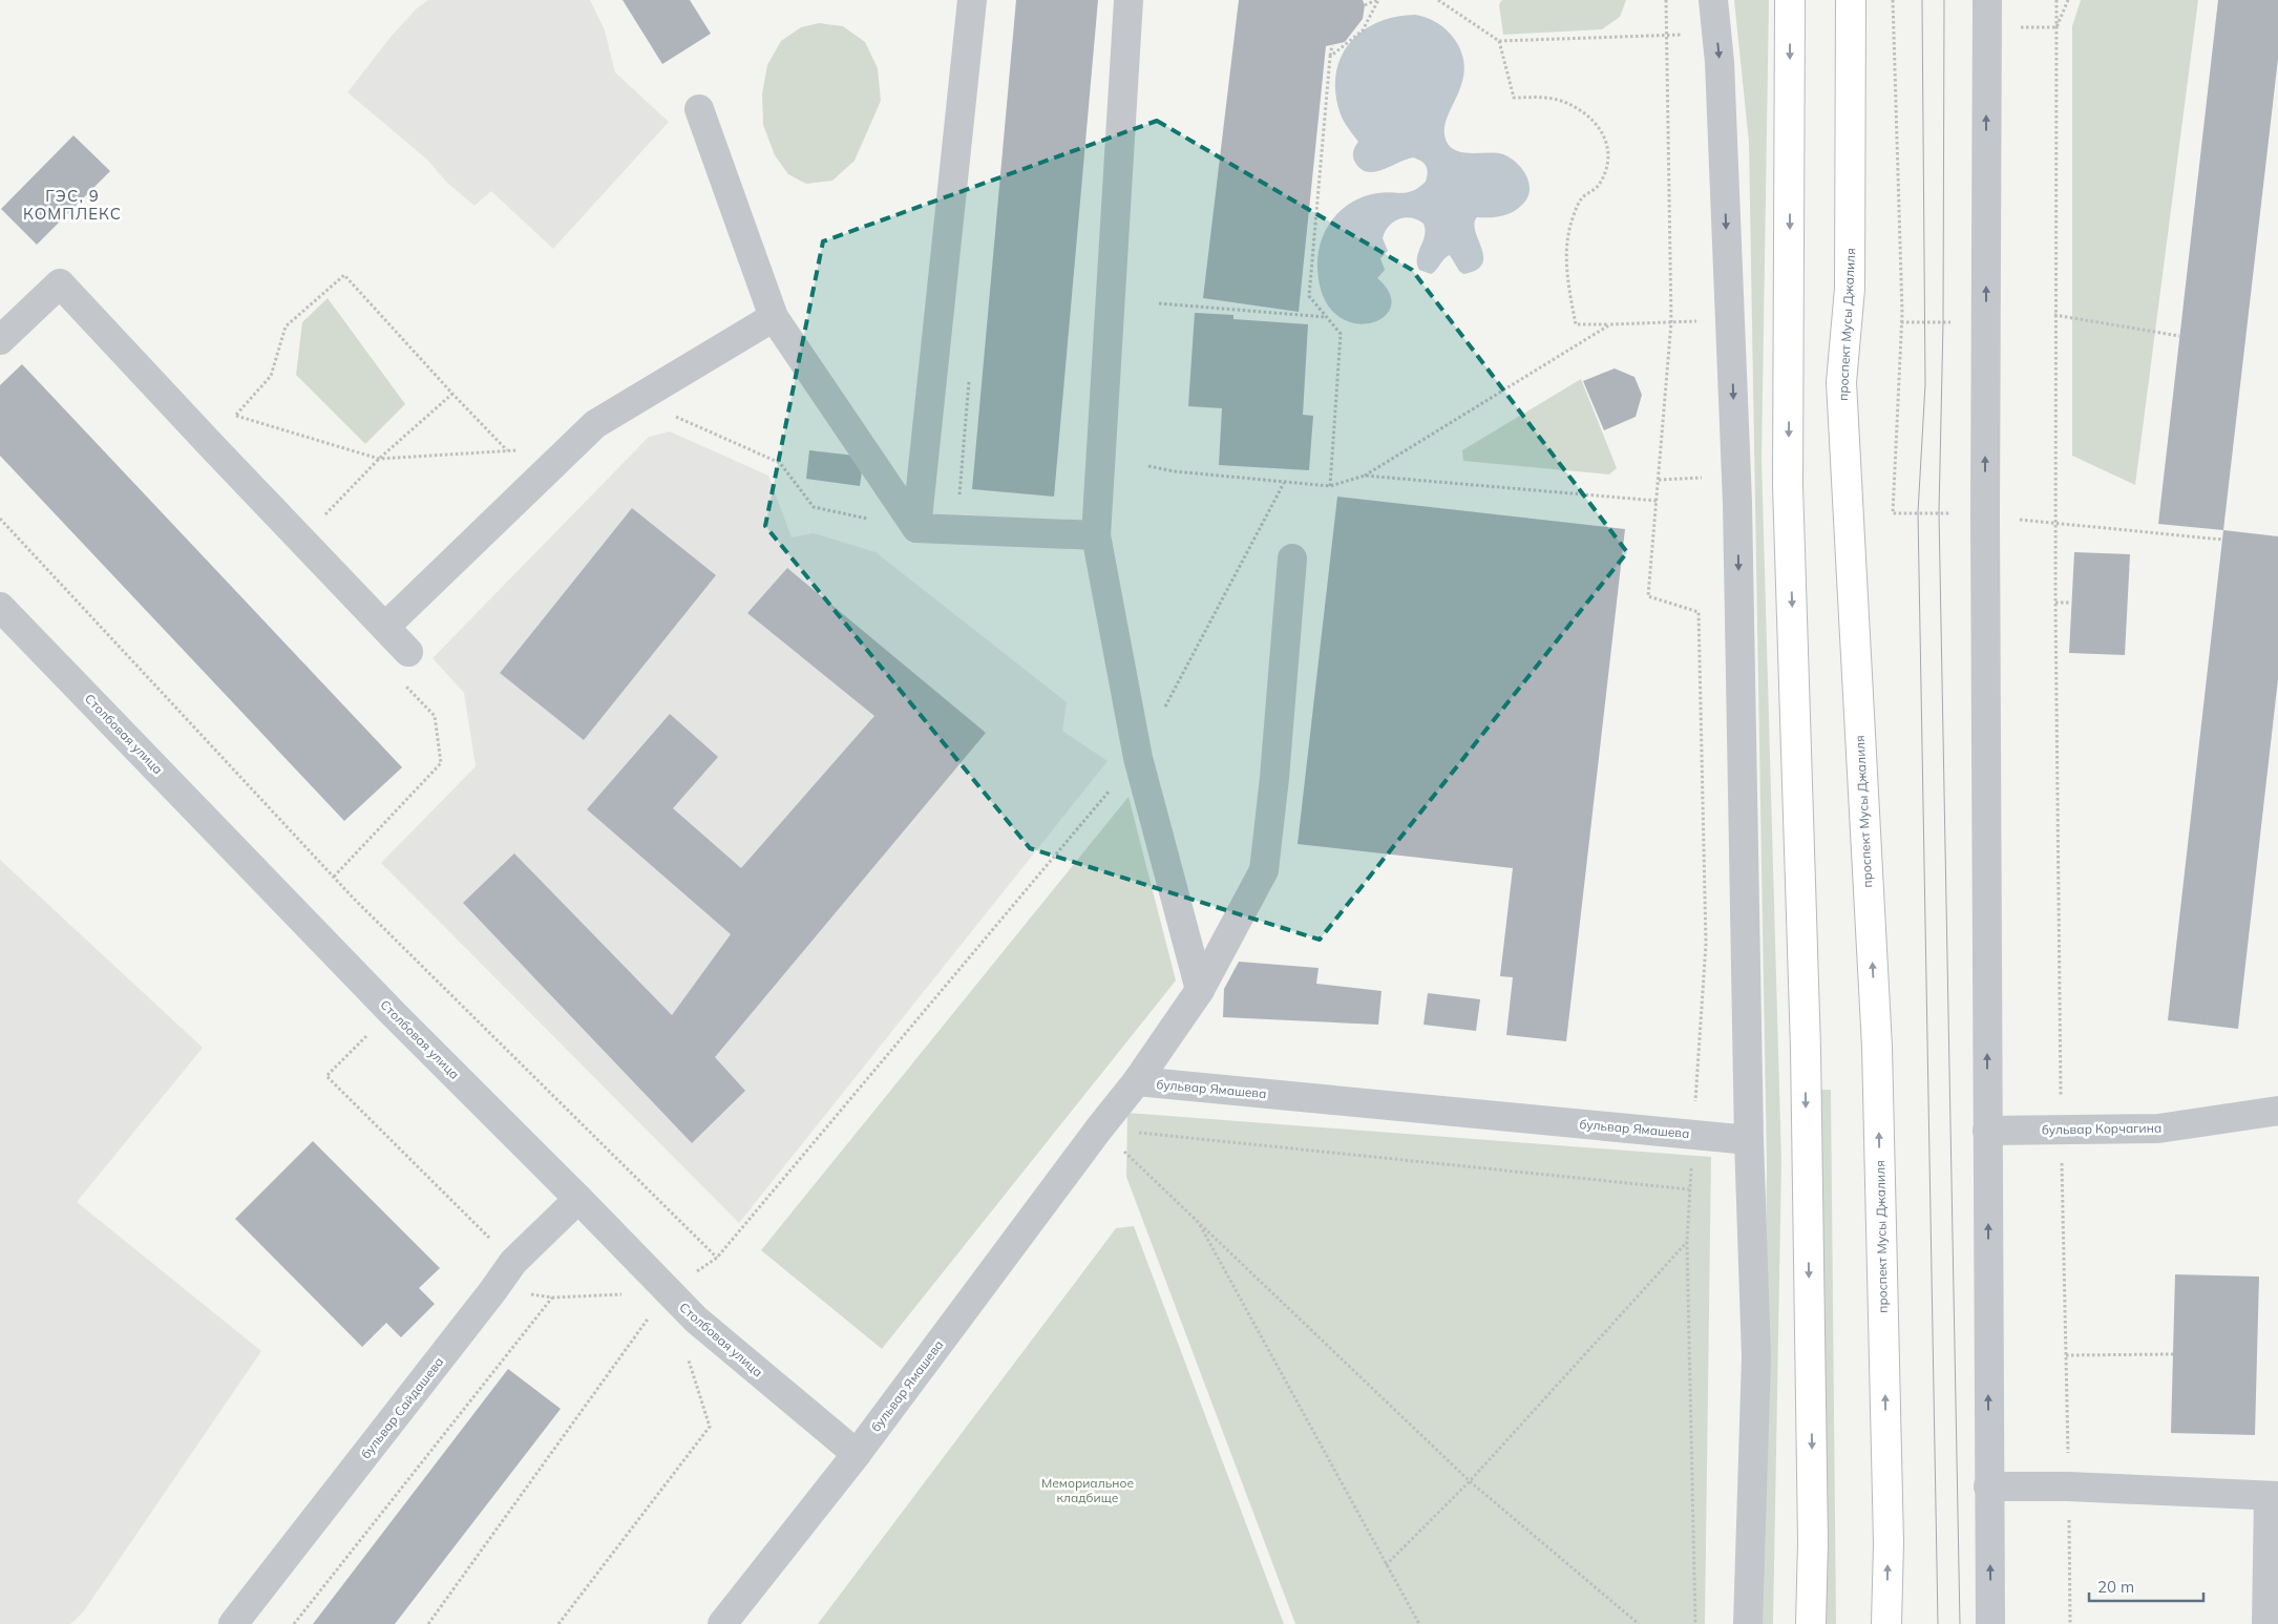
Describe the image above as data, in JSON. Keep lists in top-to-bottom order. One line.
{"streets":{"main road":["проспект Мусы Джалиля"],"street":["Столбовая улица","бульвар Ямашева","бульвар Корчагина","бульвар Сайдашева"]},"crossings":[["Столбовая улица","бульвар Ямашева"],["Столбовая улица","бульвар Сайдашева"]],"districts":["ГЭС, 9 КОМПЛЕКС"],"parks":["Мемориальное кладбище"],"scale_bar":"20 m"}
